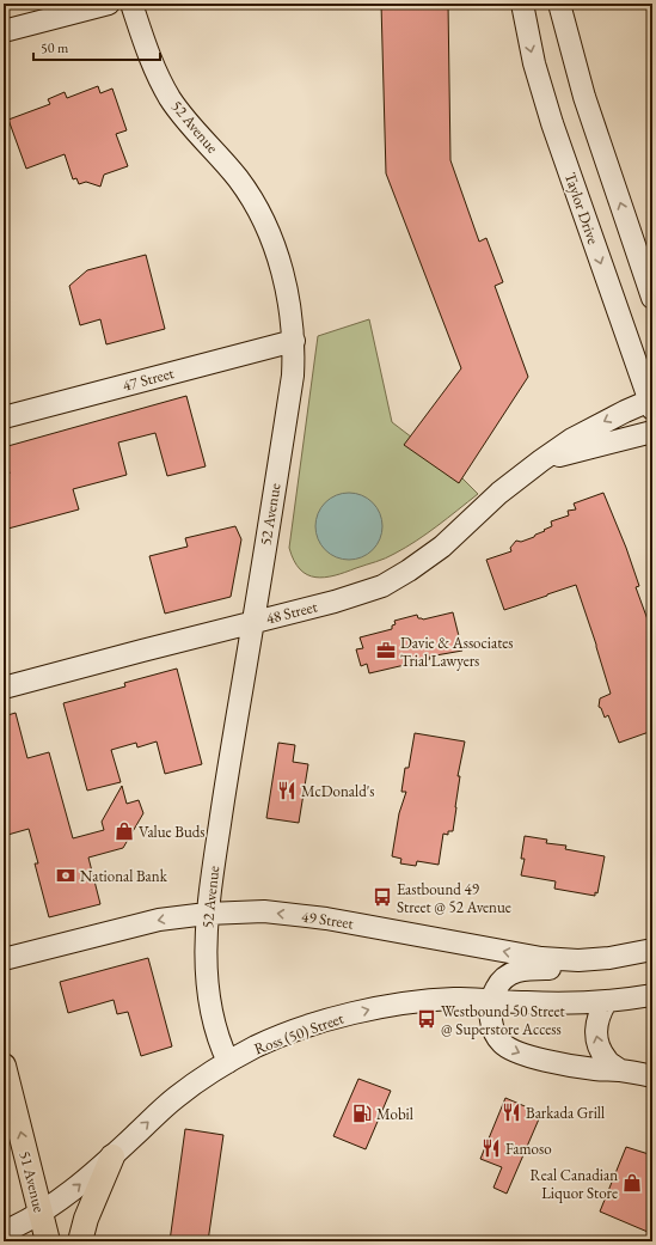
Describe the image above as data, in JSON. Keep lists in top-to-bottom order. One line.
{"streets":{"main road":["51 Avenue"],"street":["52 Avenue","Taylor Drive","47 Street","48 Street","49 Street","Ross (50) Street"]},"crossings":[["52 Avenue","47 Street"],["52 Avenue","48 Street"],["52 Avenue","49 Street"],["52 Avenue","Ross (50) Street"],["Taylor Drive","48 Street"],["Ross (50) Street","51 Avenue"]],"one_way":["49 Street","Ross (50) Street","51 Avenue"],"places":{"office":["Davie & Associates Trial Lawyers"],"restaurant":["McDonald's","Barkada Grill","Famoso"],"shop":["Value Buds","Real Canadian Liquor Store"],"bank":["National Bank"],"bus stop":["Eastbound 49 Street @ 52 Avenue","Westbound 50 Street @ Superstore Access"],"fuel station":["Mobil"]},"scale_bar":"50 m"}
